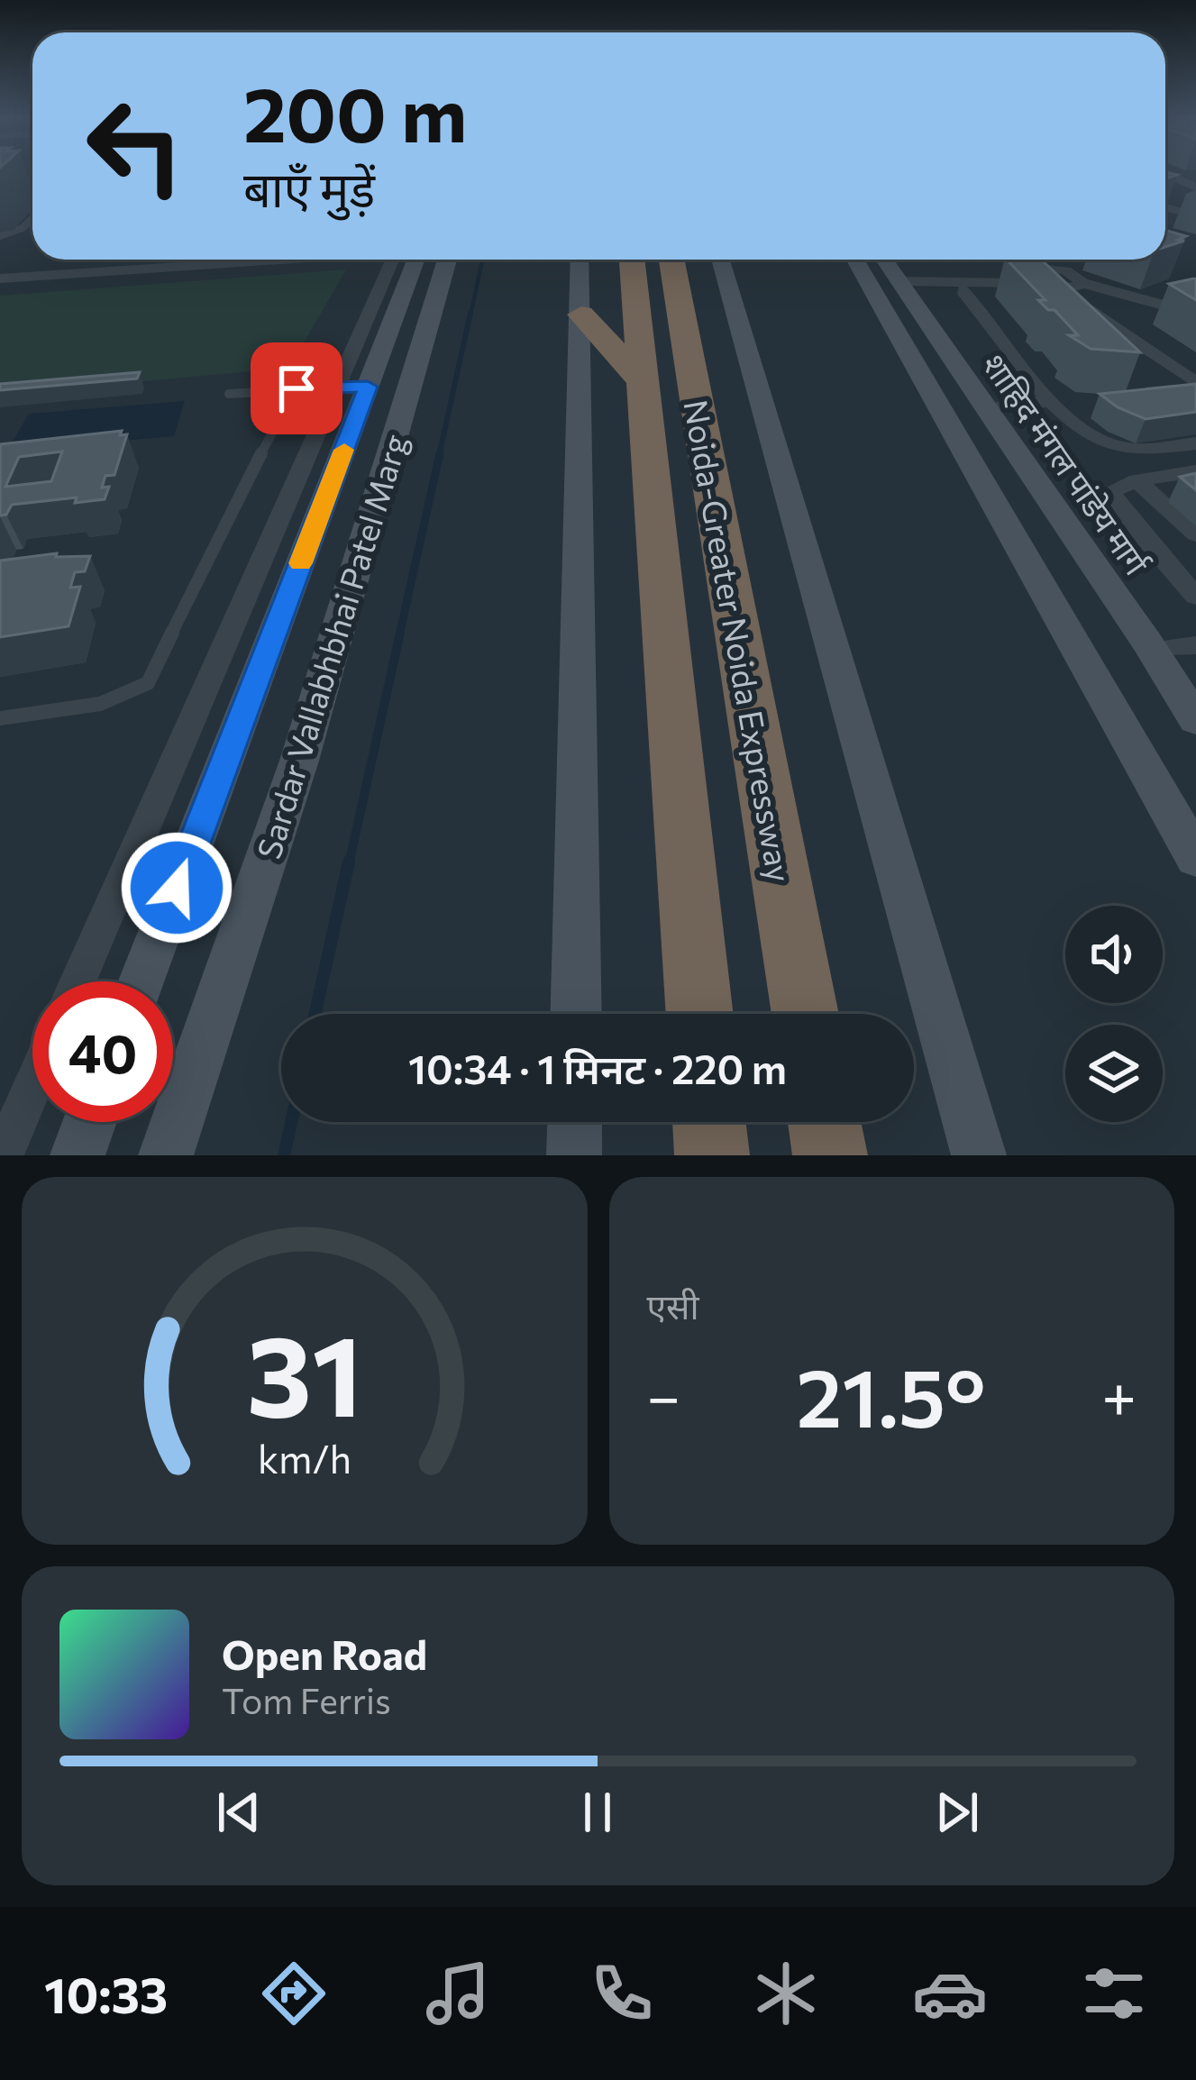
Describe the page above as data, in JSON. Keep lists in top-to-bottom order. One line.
{"streets":{"highway":["Noida-Greater Noida Expressway"],"street":["शाहिद मंगल पांडेय मार्ग","Sardar Vallabhbhai Patel Marg"]},"page":{"turn":["200 m","बाएँ मुड़ें"],"limit":"40","trip":"10:34 · 1 मिनट · 220 m","tile":"एसी","heat":["−","21.5°","+"],"song":["Open Road","Tom Ferris"],"tabs":"10:33","gauge":["31","km/h"]}}
